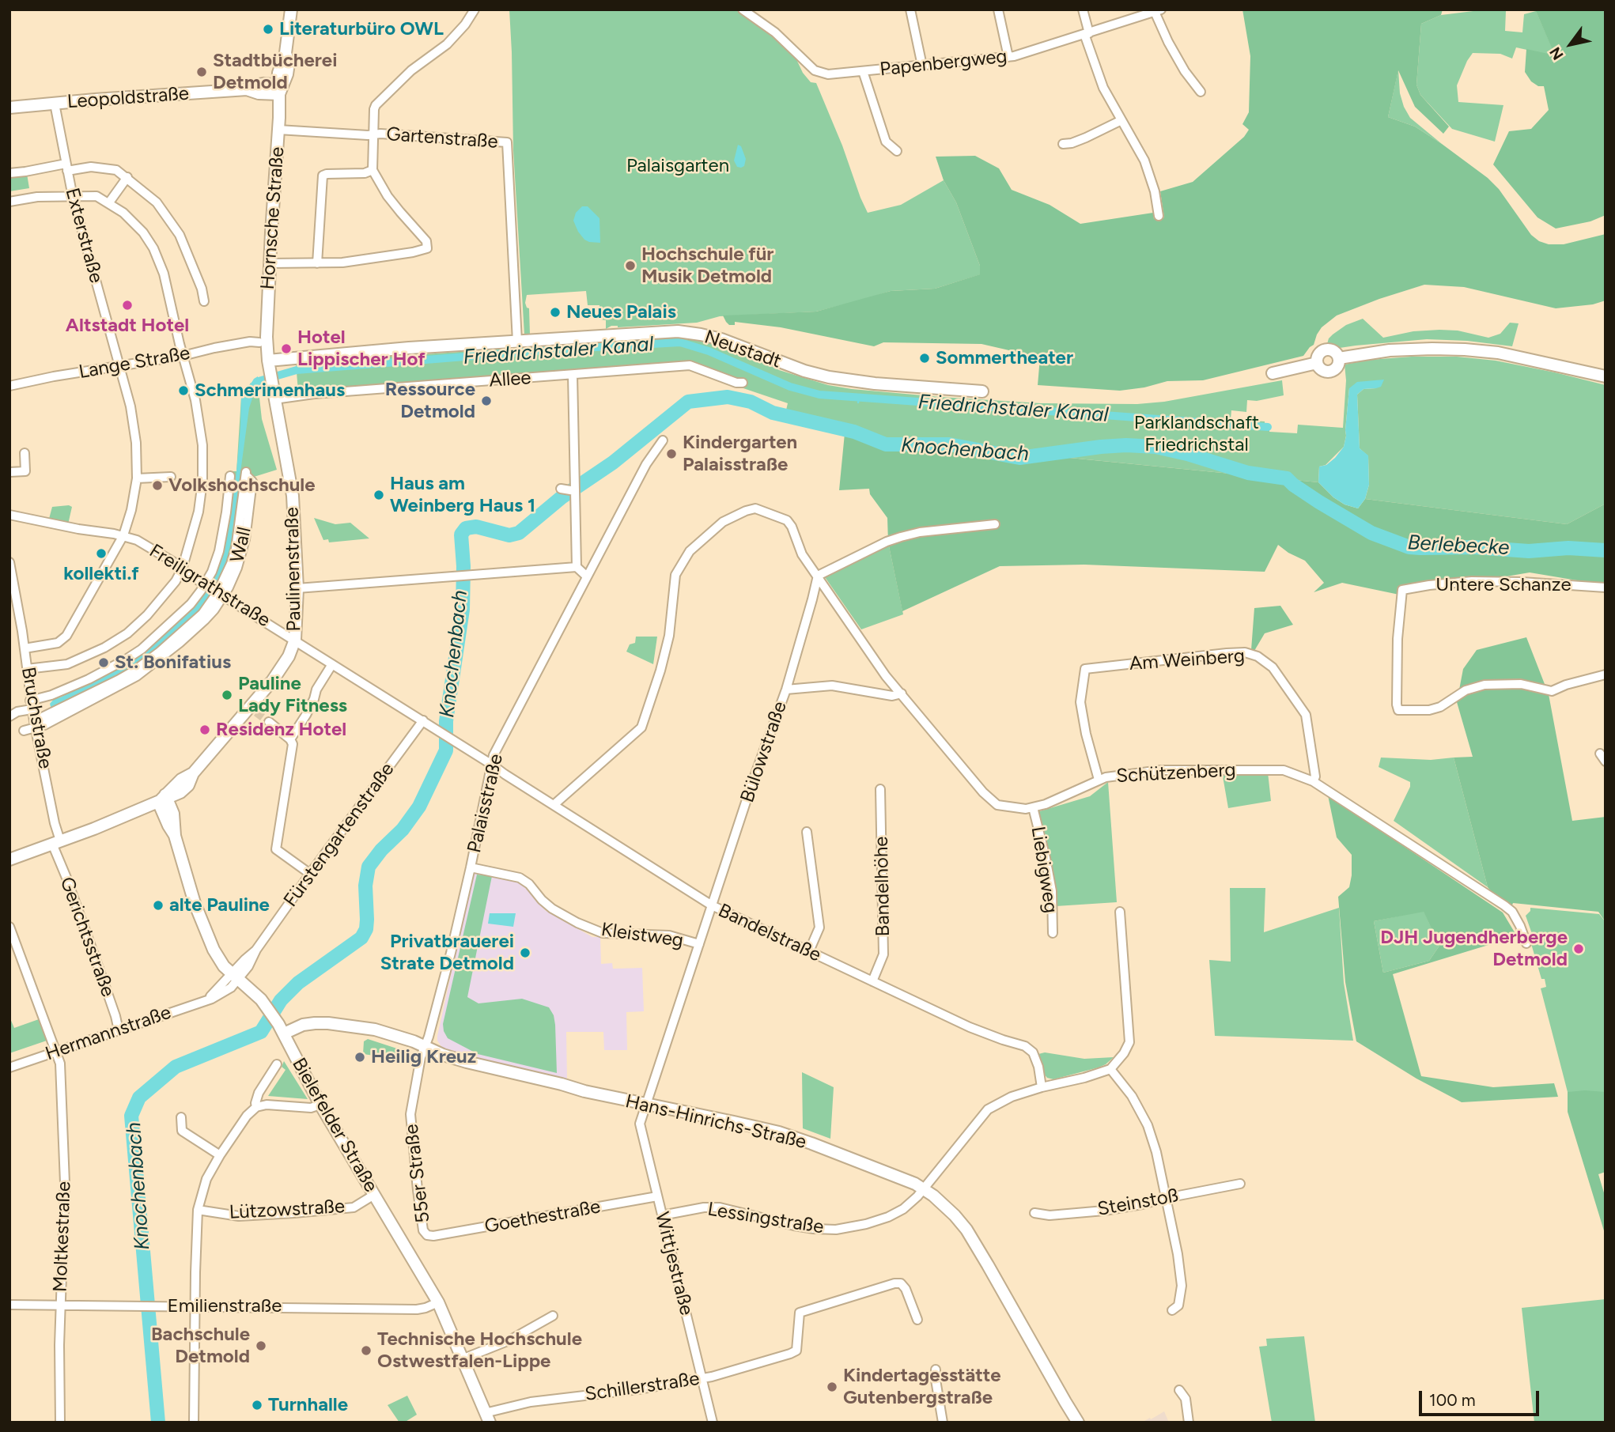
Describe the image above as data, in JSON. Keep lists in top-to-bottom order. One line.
{"streets":{"main road":["Leopoldstraße","Hornsche Straße","Neustadt","Paulinenstraße","Hans-Hinrichs-Straße","Bielefelder Straße"],"street":["Papenbergweg","Gartenstraße","Exterstraße","Lange Straße","Allee","Wall","Untere Schanze","Freiligrathstraße","Am Weinberg","Bruchstraße","Bülowstraße","Schützenberg","Palaisstraße","Fürstengartenstraße","Liebigweg","Bandelhöhe","Bandelstraße","Kleistweg","Gerichtsstraße","Hermannstraße","55er Straße","Steinstoß","Lützowstraße","Goethestraße","Lessingstraße","Moltkestraße","Wittjestraße","Emilienstraße","Schillerstraße"]},"crossings":[["Leopoldstraße","Hornsche Straße"],["Leopoldstraße","Exterstraße"],["Gartenstraße","Hornsche Straße"],["Gartenstraße","Neustadt"],["Hornsche Straße","Neustadt"],["Hornsche Straße","Lange Straße"],["Hornsche Straße","Allee"],["Hornsche Straße","Paulinenstraße"],["Exterstraße","Lange Straße"],["Exterstraße","Freiligrathstraße"],["Exterstraße","Bruchstraße"],["Allee","Paulinenstraße"],["Wall","Freiligrathstraße"],["Wall","Bruchstraße"],["Paulinenstraße","Freiligrathstraße"],["Paulinenstraße","Bruchstraße"],["Paulinenstraße","Gerichtsstraße"],["Paulinenstraße","Bielefelder Straße"],["Freiligrathstraße","Palaisstraße"],["Freiligrathstraße","Fürstengartenstraße"],["Freiligrathstraße","Bandelstraße"],["Am Weinberg","Schützenberg"],["Bruchstraße","Gerichtsstraße"],["Bülowstraße","Schützenberg"],["Bülowstraße","Bandelstraße"],["Bülowstraße","Kleistweg"],["Bülowstraße","Hans-Hinrichs-Straße"],["Bülowstraße","Wittjestraße"],["Schützenberg","Liebigweg"],["Schützenberg","Bandelstraße"],["Palaisstraße","Bandelstraße"],["Palaisstraße","Kleistweg"],["Palaisstraße","Hans-Hinrichs-Straße"],["Palaisstraße","55er Straße"],["Fürstengartenstraße","Hermannstraße"],["Fürstengartenstraße","Bielefelder Straße"],["Bandelhöhe","Bandelstraße"],["Bandelstraße","Lessingstraße"],["Gerichtsstraße","Hermannstraße"],["Hermannstraße","Bielefelder Straße"],["Hermannstraße","Moltkestraße"],["Hans-Hinrichs-Straße","Bielefelder Straße"],["Hans-Hinrichs-Straße","55er Straße"],["Hans-Hinrichs-Straße","Lessingstraße"],["Hans-Hinrichs-Straße","Wittjestraße"],["Bielefelder Straße","Lützowstraße"],["Bielefelder Straße","Emilienstraße"],["Bielefelder Straße","Schillerstraße"],["55er Straße","Goethestraße"],["Goethestraße","Wittjestraße"],["Lessingstraße","Wittjestraße"],["Moltkestraße","Emilienstraße"],["Wittjestraße","Schillerstraße"]],"water":["Friedrichstaler Kanal","Knochenbach","Berlebecke"],"parks":["Palaisgarten","Parklandschaft Friedrichstal"],"places":["Literaturbüro OWL","Stadtbücherei Detmold","Hochschule für Musik Detmold","Altstadt Hotel","Neues Palais","Hotel Lippischer Hof","Sommertheater","Schmerimenhaus","Ressource Detmold","Kindergarten Palaisstraße","Volkshochschule","Haus am Weinberg Haus 1","kollekti.f","St. Bonifatius","Pauline Lady Fitness","Residenz Hotel","alte Pauline","DJH Jugendherberge Detmold","Privatbrauerei Strate Detmold","Heilig Kreuz","Bachschule Detmold","Technische Hochschule Ostwestfalen-Lippe","Kindertagesstätte Gutenbergstraße","Turnhalle"],"scale_bar":"100 m","north":"bottom left"}
